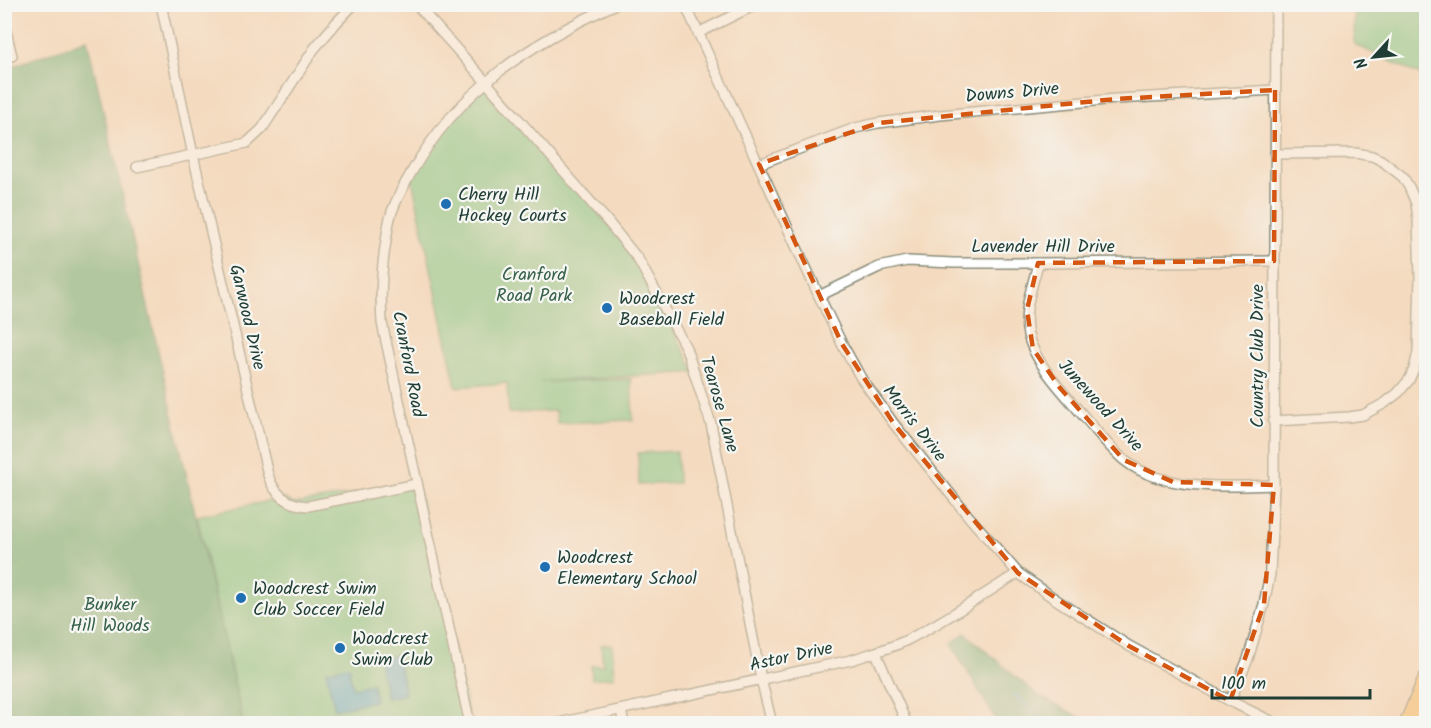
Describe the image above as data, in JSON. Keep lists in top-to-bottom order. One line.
{"streets":{"street":["Downs Drive","Lavender Hill Drive","Garwood Drive","Country Club Drive","Cranford Road","Tearose Lane","Junewood Drive","Morris Drive","Astor Drive"]},"crossings":[["Downs Drive","Country Club Drive"],["Downs Drive","Morris Drive"],["Lavender Hill Drive","Country Club Drive"],["Lavender Hill Drive","Junewood Drive"],["Lavender Hill Drive","Morris Drive"],["Garwood Drive","Cranford Road"],["Country Club Drive","Junewood Drive"],["Country Club Drive","Morris Drive"],["Cranford Road","Tearose Lane"],["Tearose Lane","Astor Drive"],["Morris Drive","Astor Drive"]],"parks":["Cranford Road Park","Bunker Hill Woods"],"places":["Cherry Hill Hockey Courts","Woodcrest Baseball Field","Woodcrest Elementary School","Woodcrest Swim Club Soccer Field","Woodcrest Swim Club"],"scale_bar":"100 m","north":"bottom left"}
